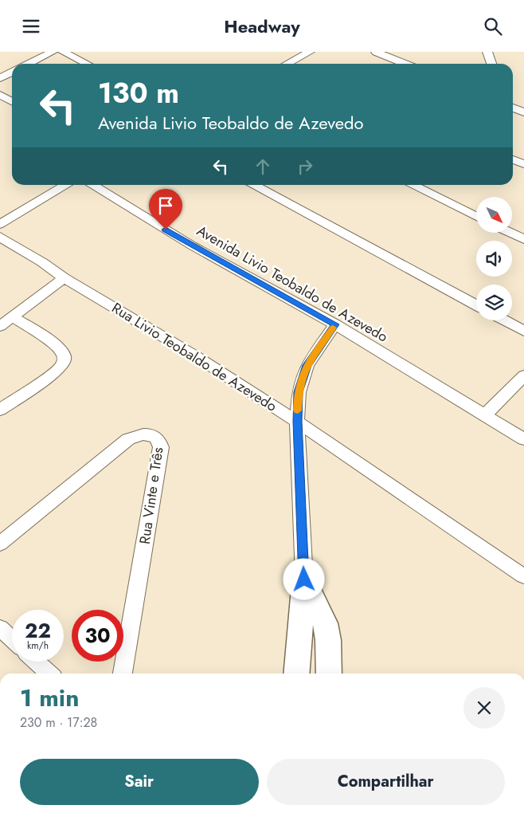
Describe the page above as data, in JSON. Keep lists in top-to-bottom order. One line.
{"streets":{"street":["Avenida Livio Teobaldo de Azevedo","Rua Livio Teobaldo de Azevedo","Rua Vinte e Três"]},"north":"bottom right","page":{"header":"Headway","turn":["130 m","Avenida Livio Teobaldo de Azevedo"],"speed":"22 km/h","limit":"30","heading":["1 min","230 m · 17:28"],"buttons":["Sair","Compartilhar"]}}
